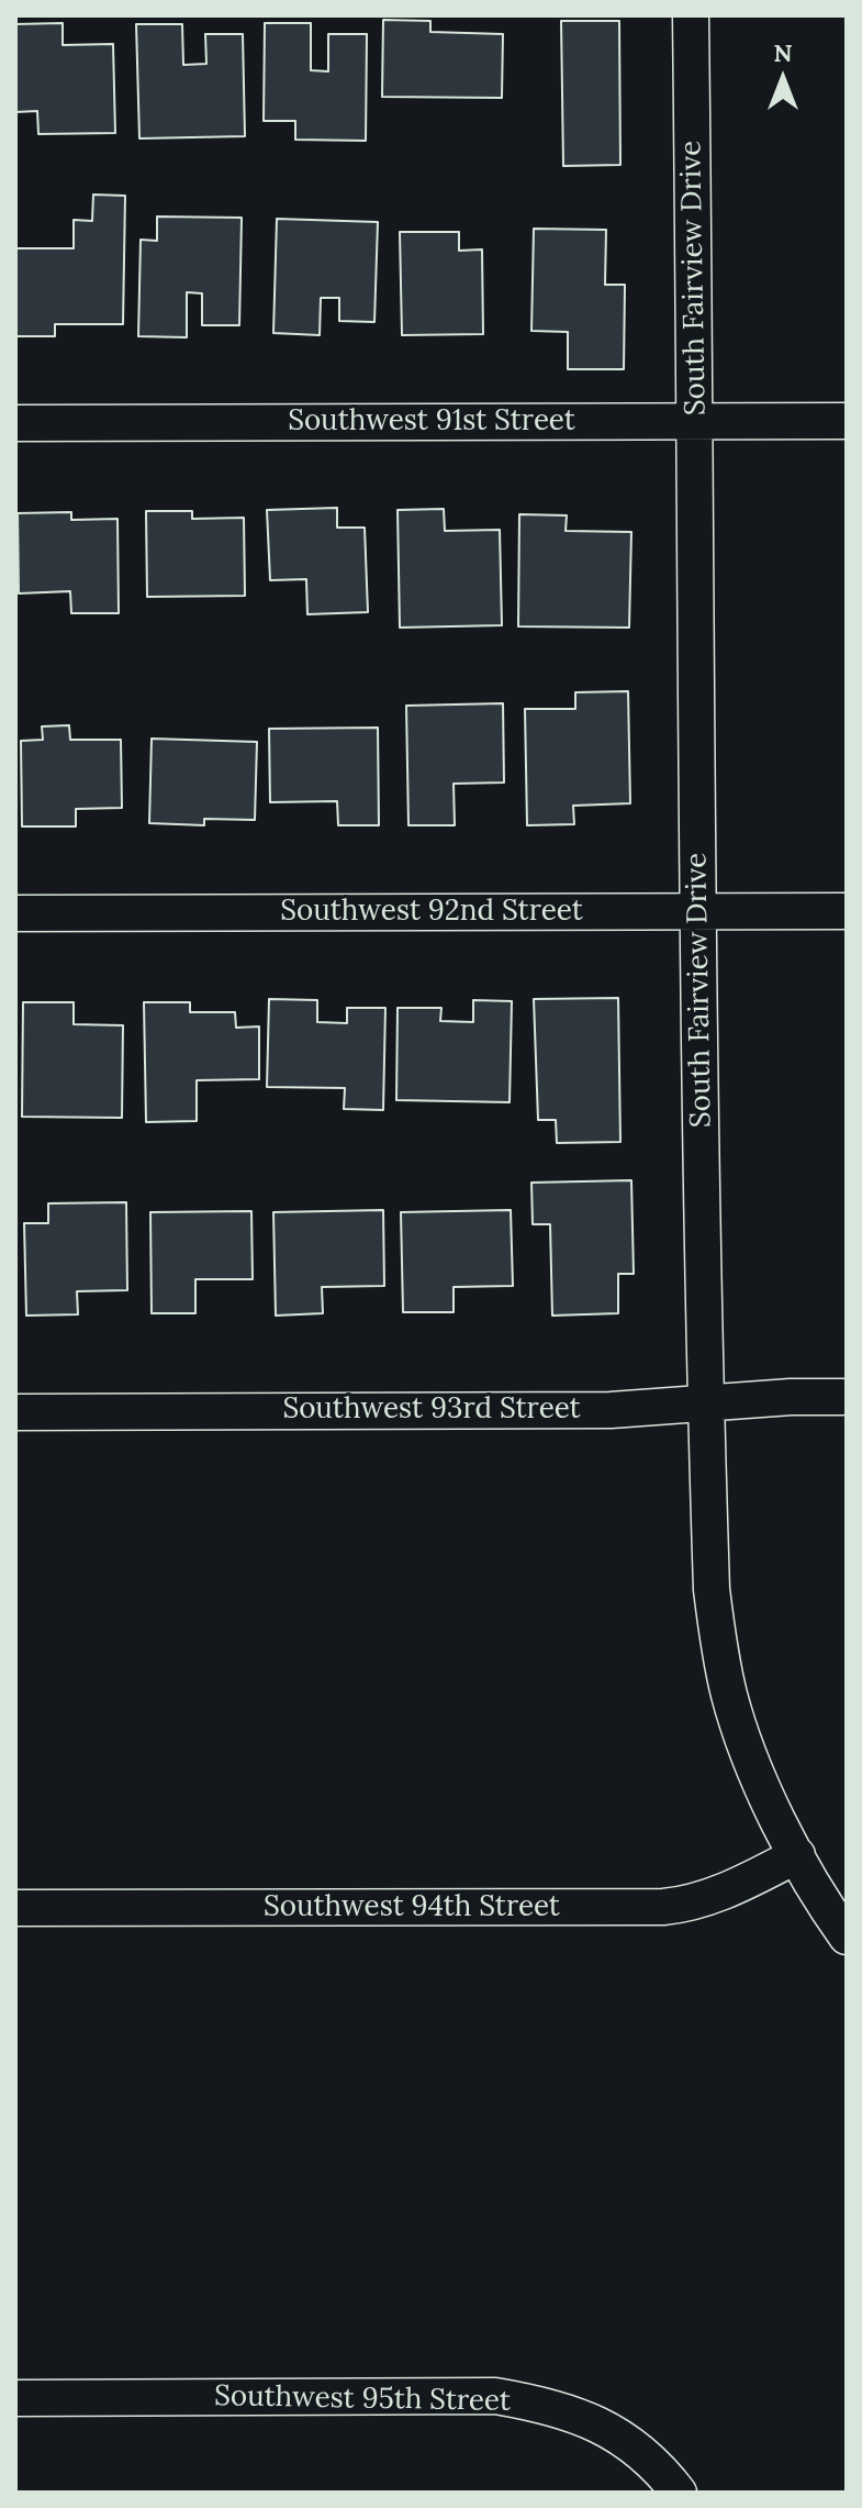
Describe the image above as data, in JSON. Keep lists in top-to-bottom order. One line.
{"streets":{"street":["South Fairview Drive","Southwest 91st Street","Southwest 92nd Street","Southwest 93rd Street","Southwest 94th Street","Southwest 95th Street"]},"crossings":[["South Fairview Drive","Southwest 91st Street"],["South Fairview Drive","Southwest 92nd Street"],["South Fairview Drive","Southwest 93rd Street"],["South Fairview Drive","Southwest 94th Street"]],"north":"top"}
